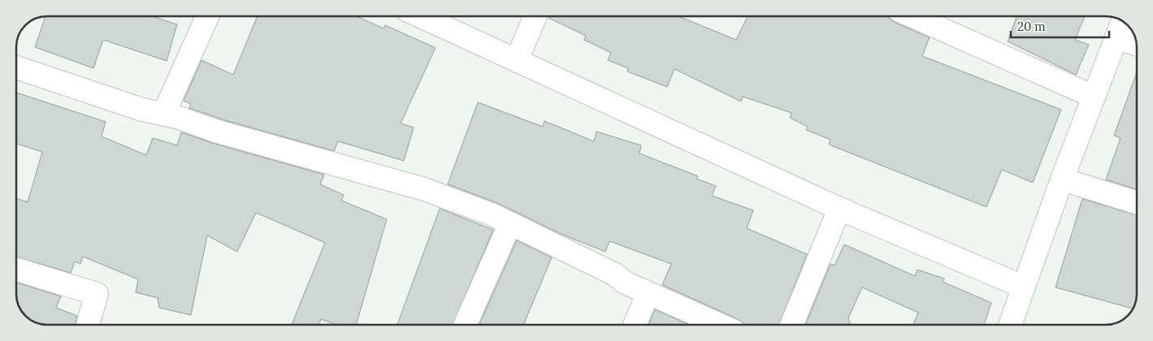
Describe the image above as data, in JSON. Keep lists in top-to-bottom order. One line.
{"scale_bar":"20 m"}
